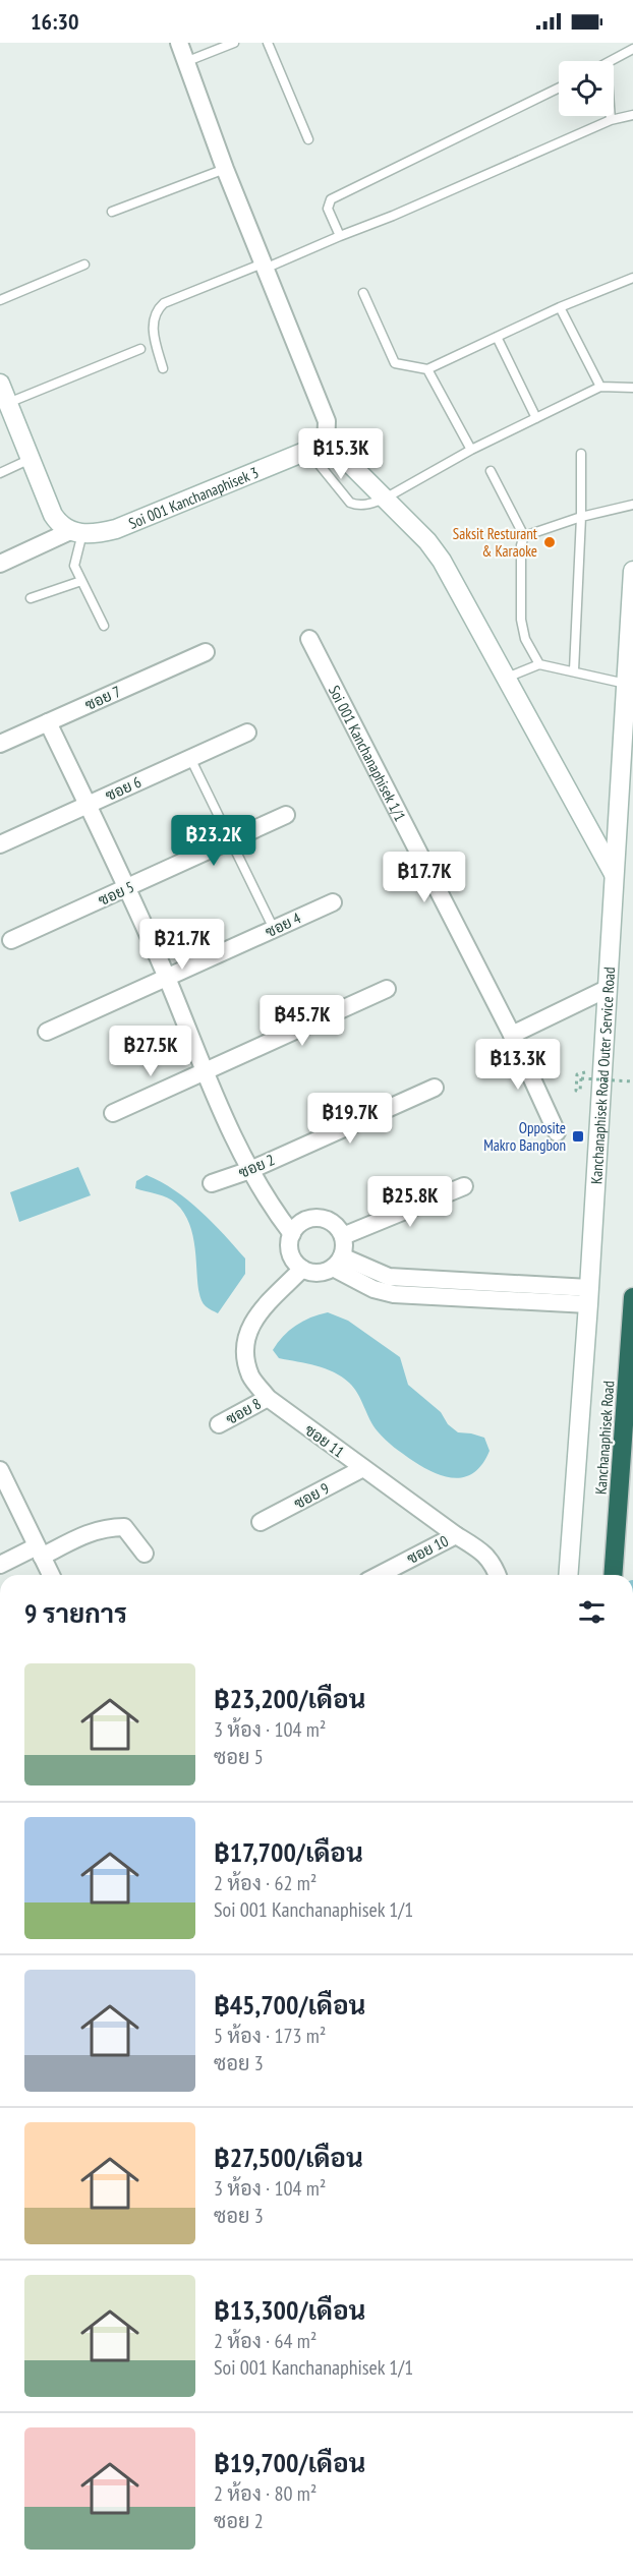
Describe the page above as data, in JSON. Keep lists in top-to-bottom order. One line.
{"streets":{"highway":["Kanchanaphisek Road"],"main road":["Soi 001 Kanchanaphisek 3","Kanchanaphisek Road Outer Service Road"],"street":["ซอย 7","Soi 001 Kanchanaphisek 1/1","ซอย 6","ซอย 5","ซอย 4","ซอย 2","ซอย 8","ซอย 11","ซอย 9","ซอย 10"]},"crossings":[["ซอย 8","ซอย 11"],["ซอย 11","ซอย 9"],["ซอย 11","ซอย 10"]],"places":{"other":["Saksit Resturant & Karaoke"],"transit":["Opposite Makro Bangbon"]},"page":{"status":"16:30","price":["฿15.3K","฿23.2K","฿17.7K","฿21.7K","฿45.7K","฿27.5K","฿13.3K","฿19.7K","฿25.8K"],"heading":"9 รายการ","list":[{"name":"฿23,200/เดือน","note":"3 ห้อง · 104 m² · ซอย 5"},{"name":"฿17,700/เดือน","note":"2 ห้อง · 62 m² · Soi 001 Kanchanaphisek 1/1"},{"name":"฿45,700/เดือน","note":"5 ห้อง · 173 m² · ซอย 3"},{"name":"฿27,500/เดือน","note":"3 ห้อง · 104 m² · ซอย 3"},{"name":"฿13,300/เดือน","note":"2 ห้อง · 64 m² · Soi 001 Kanchanaphisek 1/1"},{"name":"฿19,700/เดือน","note":"2 ห้อง · 80 m² · ซอย 2"}]}}
